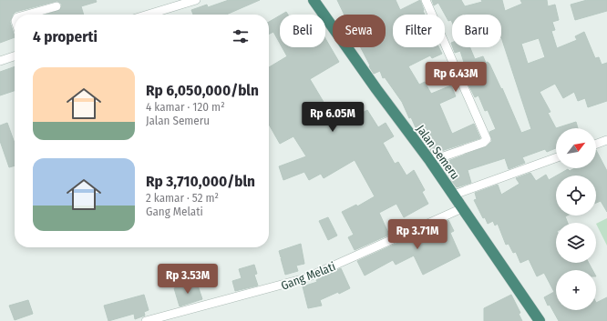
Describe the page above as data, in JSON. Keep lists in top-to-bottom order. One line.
{"streets":{"highway":["Jalan Semeru"],"street":["Gang Melati"]},"crossings":[["Jalan Semeru","Gang Melati"]],"north":"top right","page":{"chip":["Beli","Sewa","Filter","Baru"],"heading":"4 properti","list":[{"name":"Rp 6,050,000/bln","note":"4 kamar · 120 m² · Jalan Semeru"},{"name":"Rp 3,710,000/bln","note":"2 kamar · 52 m² · Gang Melati"}],"price":["Rp 6.43M","Rp 6.05M","Rp 3.71M","Rp 3.53M"],"map_buttons":"+"}}
